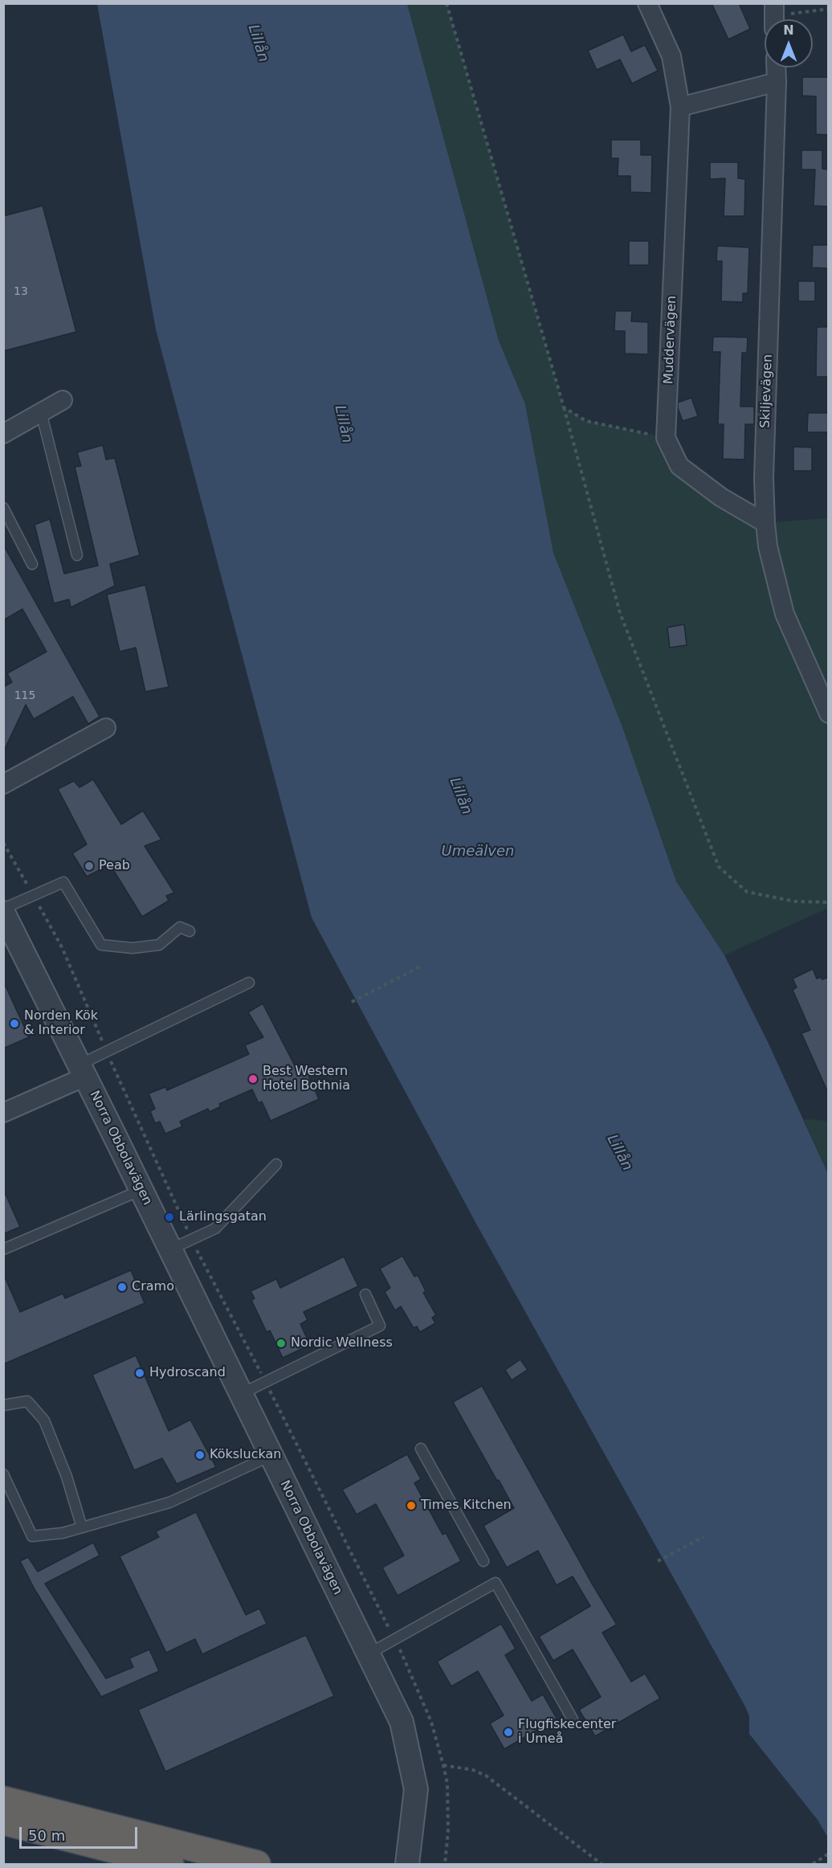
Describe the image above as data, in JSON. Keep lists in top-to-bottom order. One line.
{"streets":{"street":["Muddervägen","Skiljevägen","Norra Obbolavägen"]},"crossings":[["Muddervägen","Skiljevägen"]],"water":["Lillån","Umeälven"],"places":["Peab","Norden Kök & Interior","Best Western Hotel Bothnia","Lärlingsgatan","Cramo","Nordic Wellness","Hydroscand","Köksluckan","Times Kitchen","Flugfiskecenter i Umeå"],"house_numbers":["13","115"],"scale_bar":"50 m","north":"top"}
